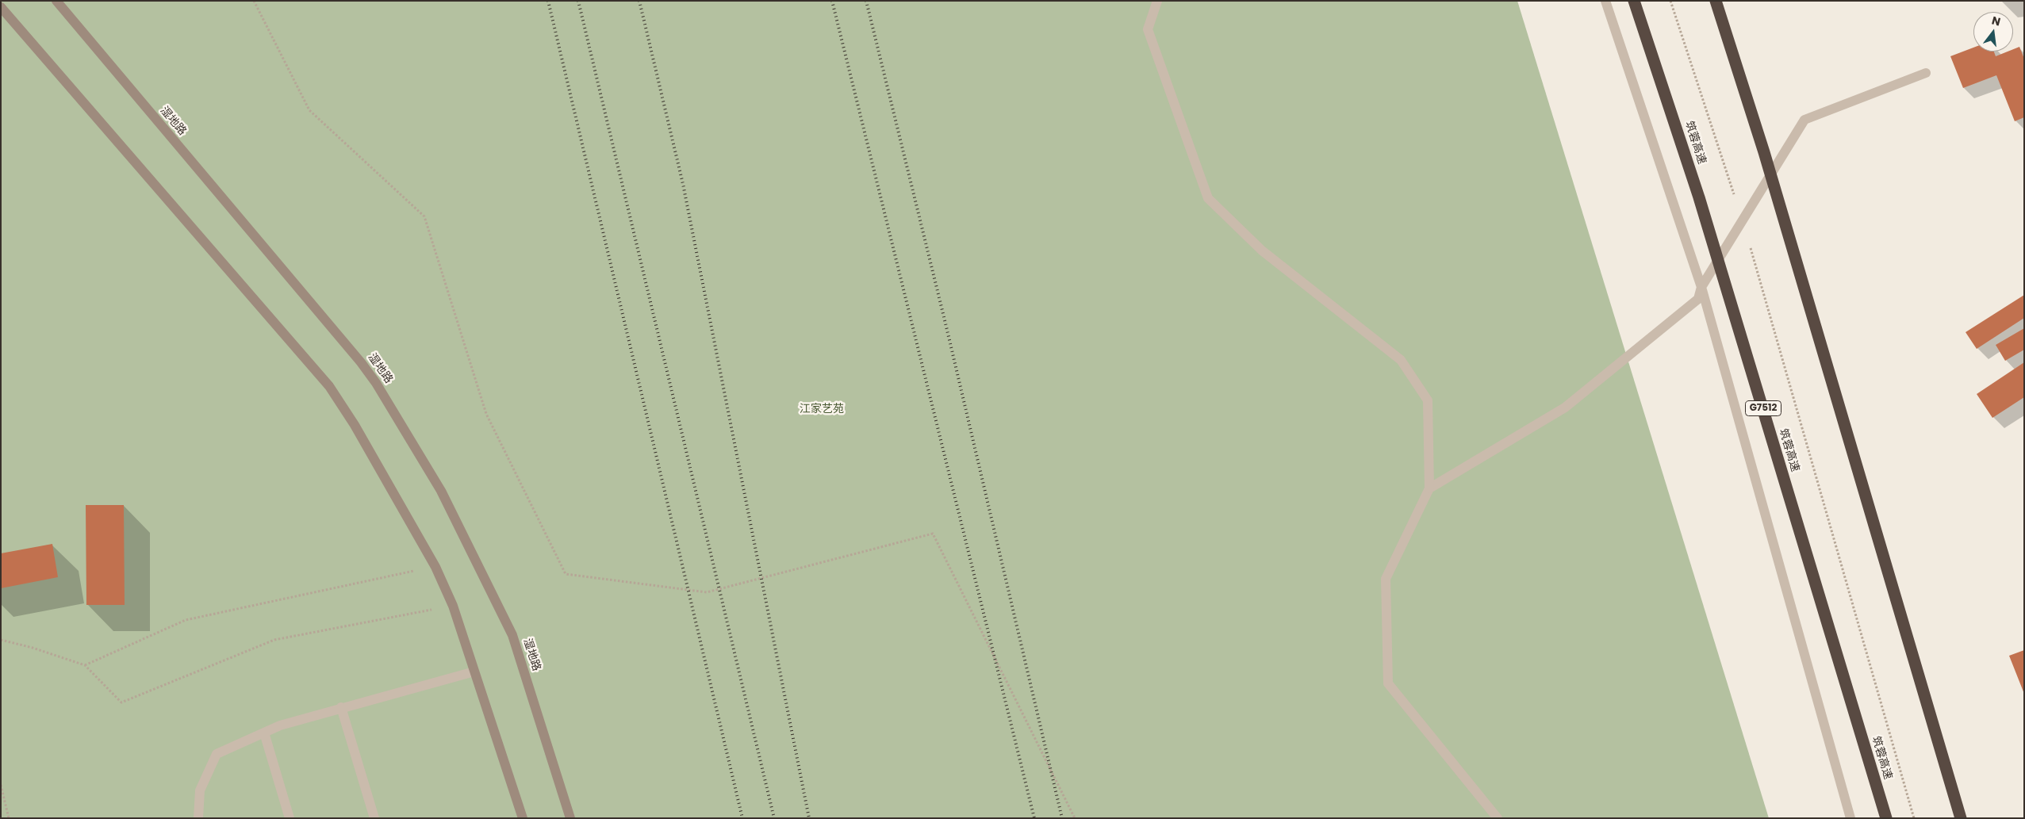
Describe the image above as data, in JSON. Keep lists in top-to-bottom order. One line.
{"streets":{"highway":["筑蓉高速","G7512"],"street":["湿地路"]},"parks":["江家艺苑"],"north":"top"}
